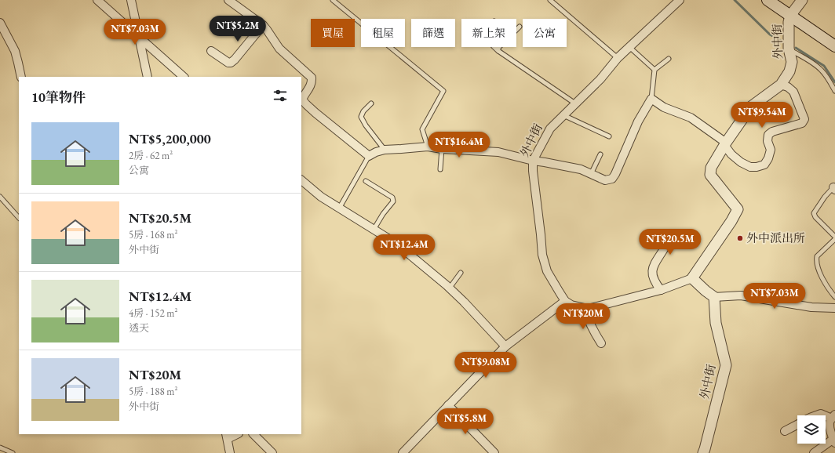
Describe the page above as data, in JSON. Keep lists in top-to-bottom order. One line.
{"streets":{"street":["外中街"]},"places":["外中派出所"],"page":{"price":["NT$5.2M","NT$7.03M","NT$9.54M","NT$16.4M","NT$20.5M","NT$12.4M","NT$7.03M","NT$20M","NT$9.08M","NT$5.8M"],"chip":["買屋","租屋","篩選","新上架","公寓"],"heading":"10筆物件","list":[{"name":"NT$5,200,000","note":"2房 · 62 m² · 公寓"},{"name":"NT$20.5M","note":"5房 · 168 m² · 外中街"},{"name":"NT$12.4M","note":"4房 · 152 m² · 透天"},{"name":"NT$20M","note":"5房 · 188 m² · 外中街"}]}}
